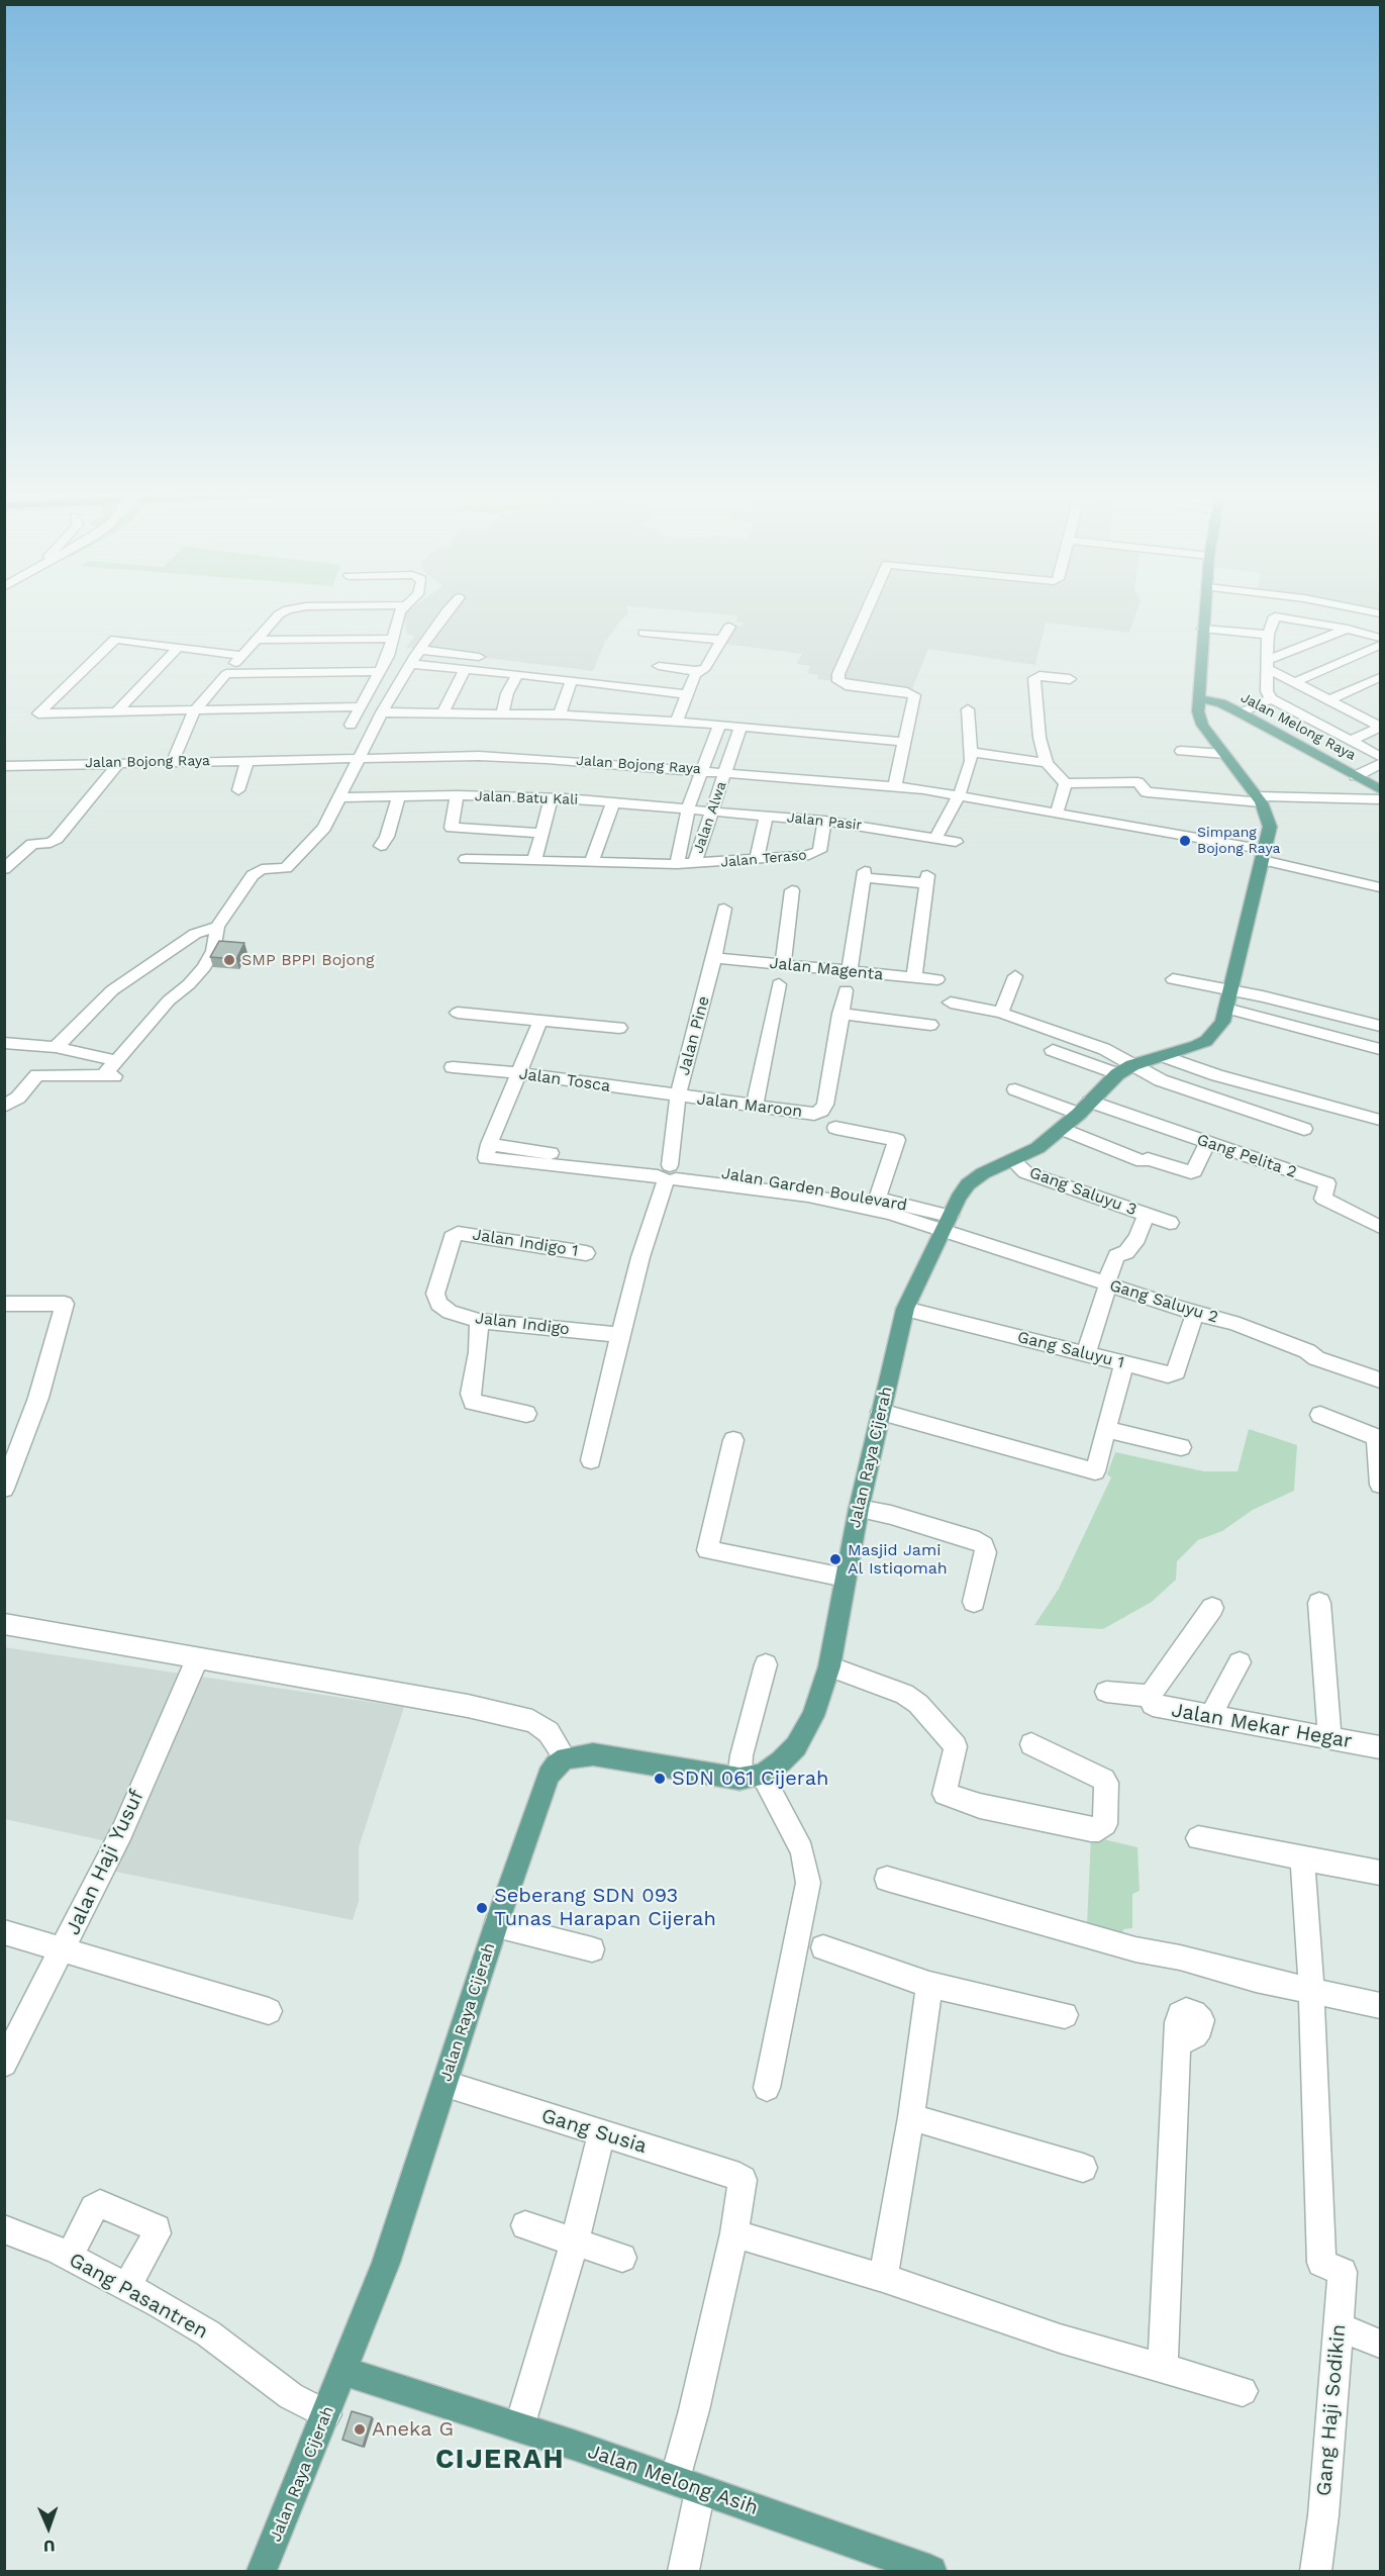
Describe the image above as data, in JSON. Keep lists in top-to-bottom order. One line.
{"streets":{"main road":["Jalan Melong Raya","Jalan Raya Cijerah","Jalan Melong Asih"],"street":["Jalan Bojong Raya","Jalan Batu Kali","Jalan Alwa","Jalan Pasir","Jalan Teraso","Jalan Magenta","Jalan Pine","Jalan Tosca","Jalan Maroon","Gang Pelita 2","Jalan Garden Boulevard","Gang Saluyu 3","Jalan Indigo 1","Gang Saluyu 2","Jalan Indigo","Gang Saluyu 1","Jalan Mekar Hegar","Jalan Haji Yusuf","Gang Susia","Gang Pasantren","Gang Haji Sodikin"]},"crossings":[["Jalan Melong Raya","Jalan Raya Cijerah"],["Jalan Bojong Raya","Jalan Alwa"],["Jalan Bojong Raya","Jalan Raya Cijerah"],["Jalan Batu Kali","Jalan Alwa"],["Jalan Batu Kali","Jalan Pasir"],["Jalan Alwa","Jalan Pasir"],["Jalan Alwa","Jalan Teraso"],["Jalan Pasir","Jalan Teraso"],["Jalan Magenta","Jalan Pine"],["Jalan Pine","Jalan Tosca"],["Jalan Pine","Jalan Maroon"],["Jalan Pine","Jalan Garden Boulevard"],["Jalan Pine","Jalan Indigo"],["Jalan Tosca","Jalan Maroon"],["Jalan Tosca","Jalan Garden Boulevard"],["Gang Pelita 2","Jalan Raya Cijerah"],["Jalan Garden Boulevard","Gang Saluyu 2"],["Jalan Garden Boulevard","Jalan Raya Cijerah"],["Gang Saluyu 3","Gang Saluyu 2"],["Gang Saluyu 3","Gang Saluyu 1"],["Gang Saluyu 3","Jalan Raya Cijerah"],["Jalan Indigo 1","Jalan Indigo"],["Gang Saluyu 2","Gang Saluyu 1"],["Gang Saluyu 2","Jalan Raya Cijerah"],["Gang Saluyu 1","Jalan Raya Cijerah"],["Jalan Raya Cijerah","Gang Susia"],["Jalan Raya Cijerah","Gang Pasantren"],["Jalan Raya Cijerah","Jalan Melong Asih"]],"districts":["CIJERAH"],"places":["Simpang Bojong Raya","SMP BPPI Bojong","Masjid Jami Al Istiqomah","SDN 061 Cijerah","Seberang SDN 093 Tunas Harapan Cijerah","Aneka G"],"north":"bottom"}
